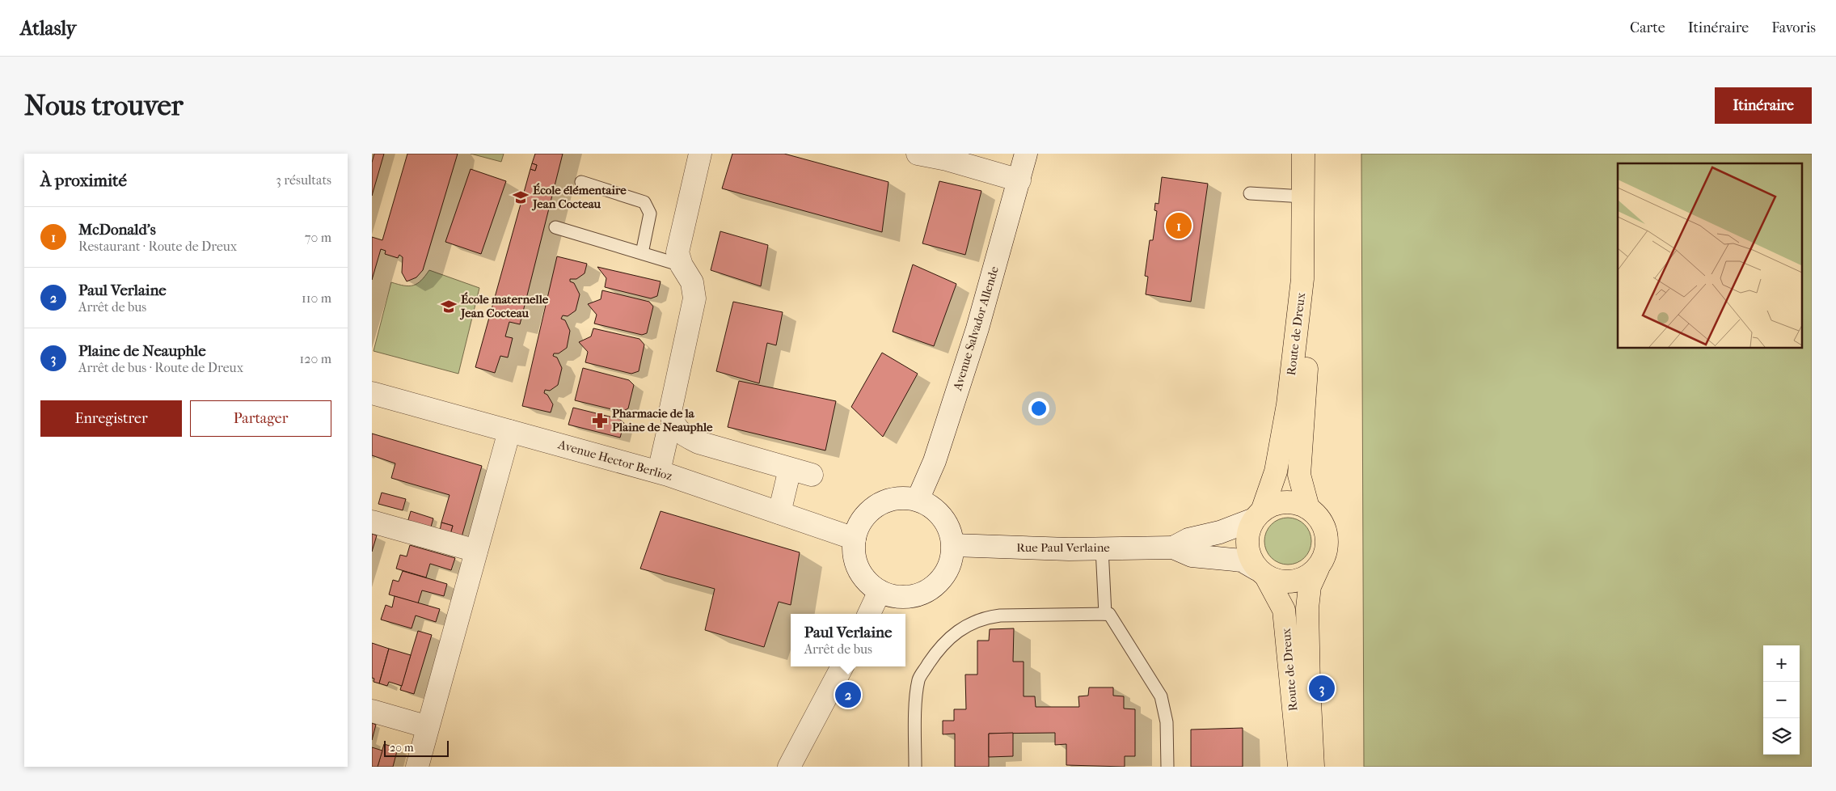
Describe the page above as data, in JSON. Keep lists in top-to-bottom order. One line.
{"streets":{"main road":["Route de Dreux"],"street":["Avenue Salvador Allende","Avenue Hector Berlioz","Rue Paul Verlaine"]},"crossings":[["Avenue Salvador Allende","Avenue Hector Berlioz"],["Avenue Salvador Allende","Rue Paul Verlaine"],["Route de Dreux","Rue Paul Verlaine"],["Avenue Hector Berlioz","Rue Paul Verlaine"]],"places":{"school or university":["École élémentaire Jean Cocteau","École maternelle Jean Cocteau"],"pharmacy":["Pharmacie de la Plaine de Neauphle"]},"scale_bar":"20 m","page":{"header":"Atlasly","nav":["Carte","Itinéraire","Favoris"],"buttons":["Itinéraire",["Enregistrer","Partager"]],"title":"Nous trouver","heading":["À proximité","3 résultats"],"list":[{"mark":"1","name":"McDonald's","note":"Restaurant · Route de Dreux","value":"70 m"},{"mark":"2","name":"Paul Verlaine","note":"Arrêt de bus","value":"110 m"},{"mark":"3","name":"Plaine de Neauphle","note":"Arrêt de bus · Route de Dreux","value":"120 m"}],"pins":["1","3","2"],"popup":["Paul Verlaine","Arrêt de bus"],"map_buttons":["+","−"],"scale":"20 m"}}
